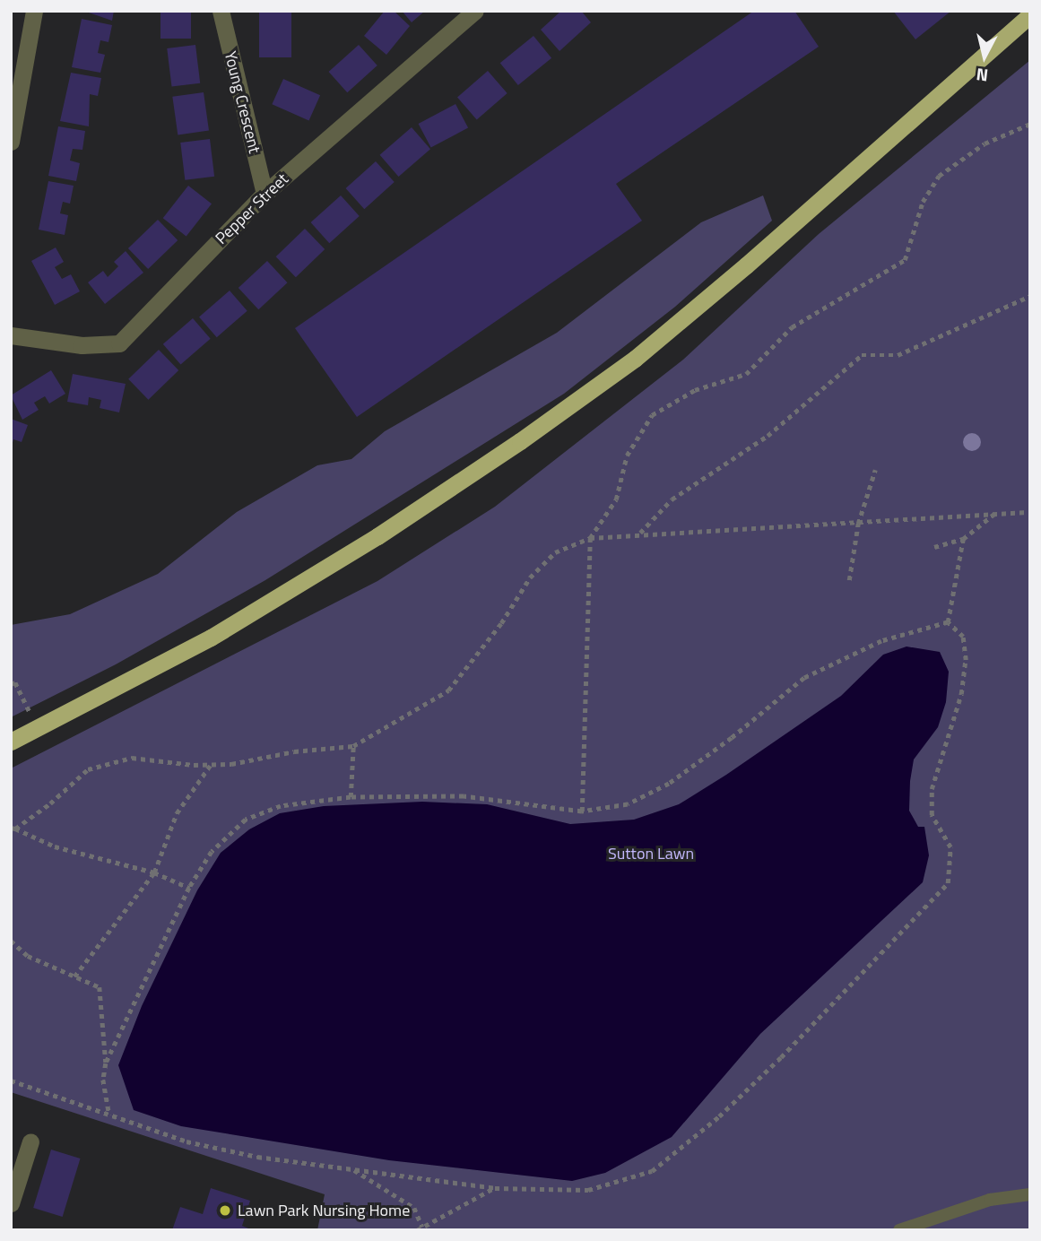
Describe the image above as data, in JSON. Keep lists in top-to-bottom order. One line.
{"streets":{"street":["Young Crescent","Pepper Street"]},"crossings":[["Young Crescent","Pepper Street"]],"parks":["Sutton Lawn"],"places":["Lawn Park Nursing Home"],"north":"bottom"}
